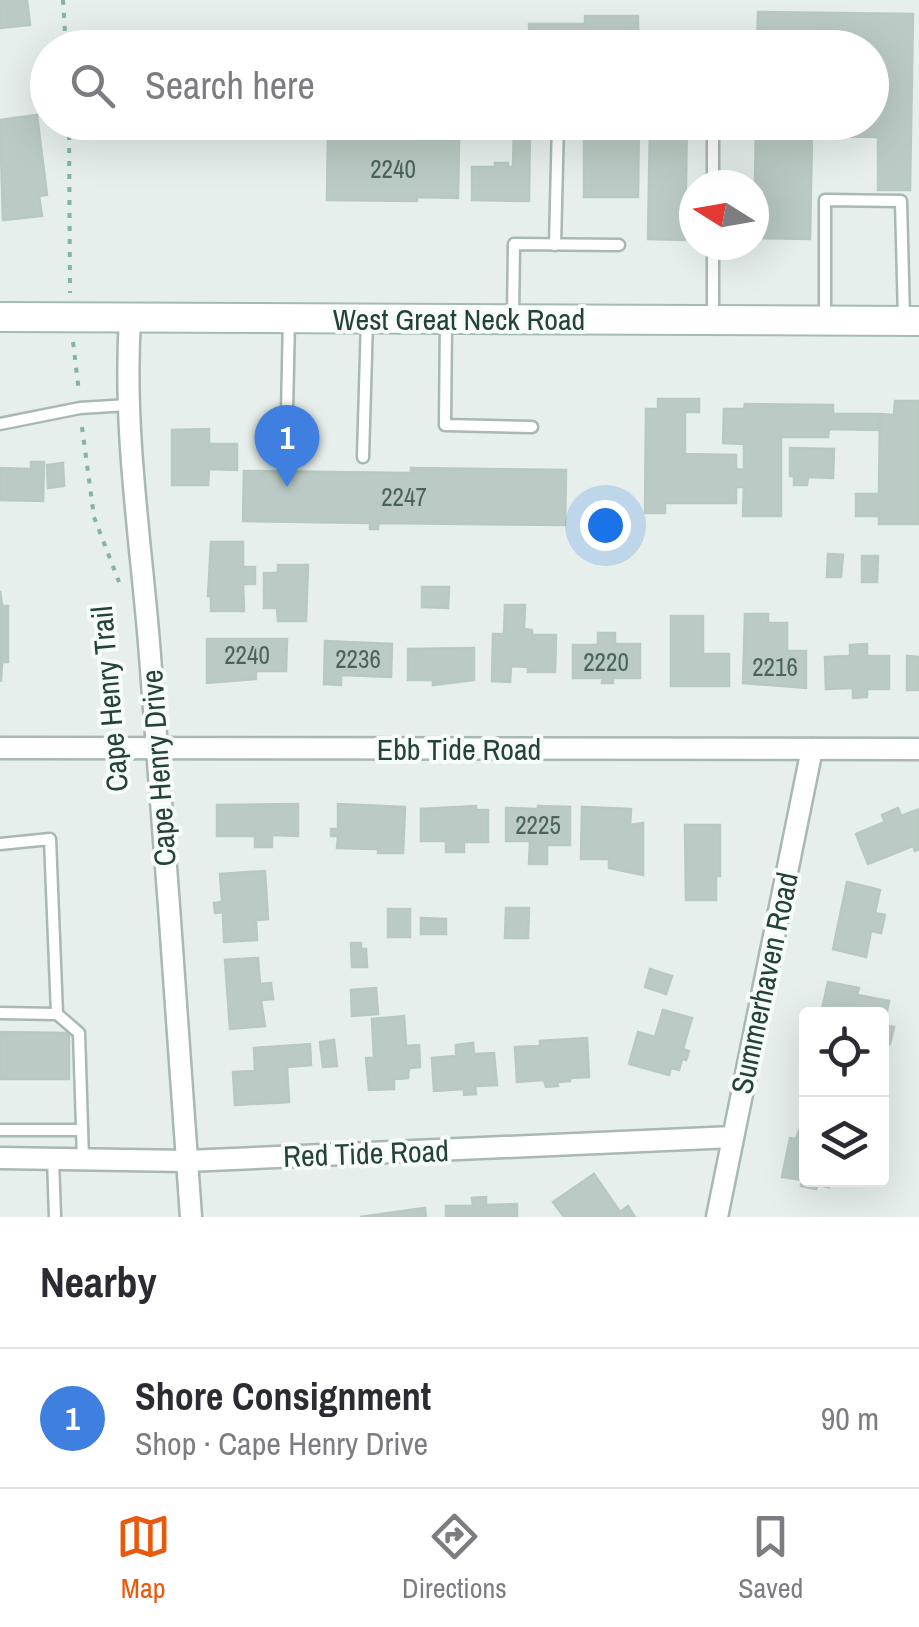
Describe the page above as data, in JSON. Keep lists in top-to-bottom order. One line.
{"streets":{"street":["West Great Neck Road","Ebb Tide Road","Cape Henry Drive","Summerhaven Road","Red Tide Road"],"path":["Cape Henry Trail"]},"crossings":[["West Great Neck Road","Cape Henry Trail"],["West Great Neck Road","Cape Henry Drive"],["Ebb Tide Road","Cape Henry Drive"],["Ebb Tide Road","Summerhaven Road"],["Cape Henry Drive","Red Tide Road"],["Summerhaven Road","Red Tide Road"]],"house_numbers":["2240","2247","2240","2236","2220","2216","2225"],"north":"left","page":{"search":"Search here","pins":"1","heading":"Nearby","list":[{"mark":"1","name":"Shore Consignment","note":"Shop · Cape Henry Drive","value":"90 m"}],"nav":["Map","Directions","Saved"]}}
